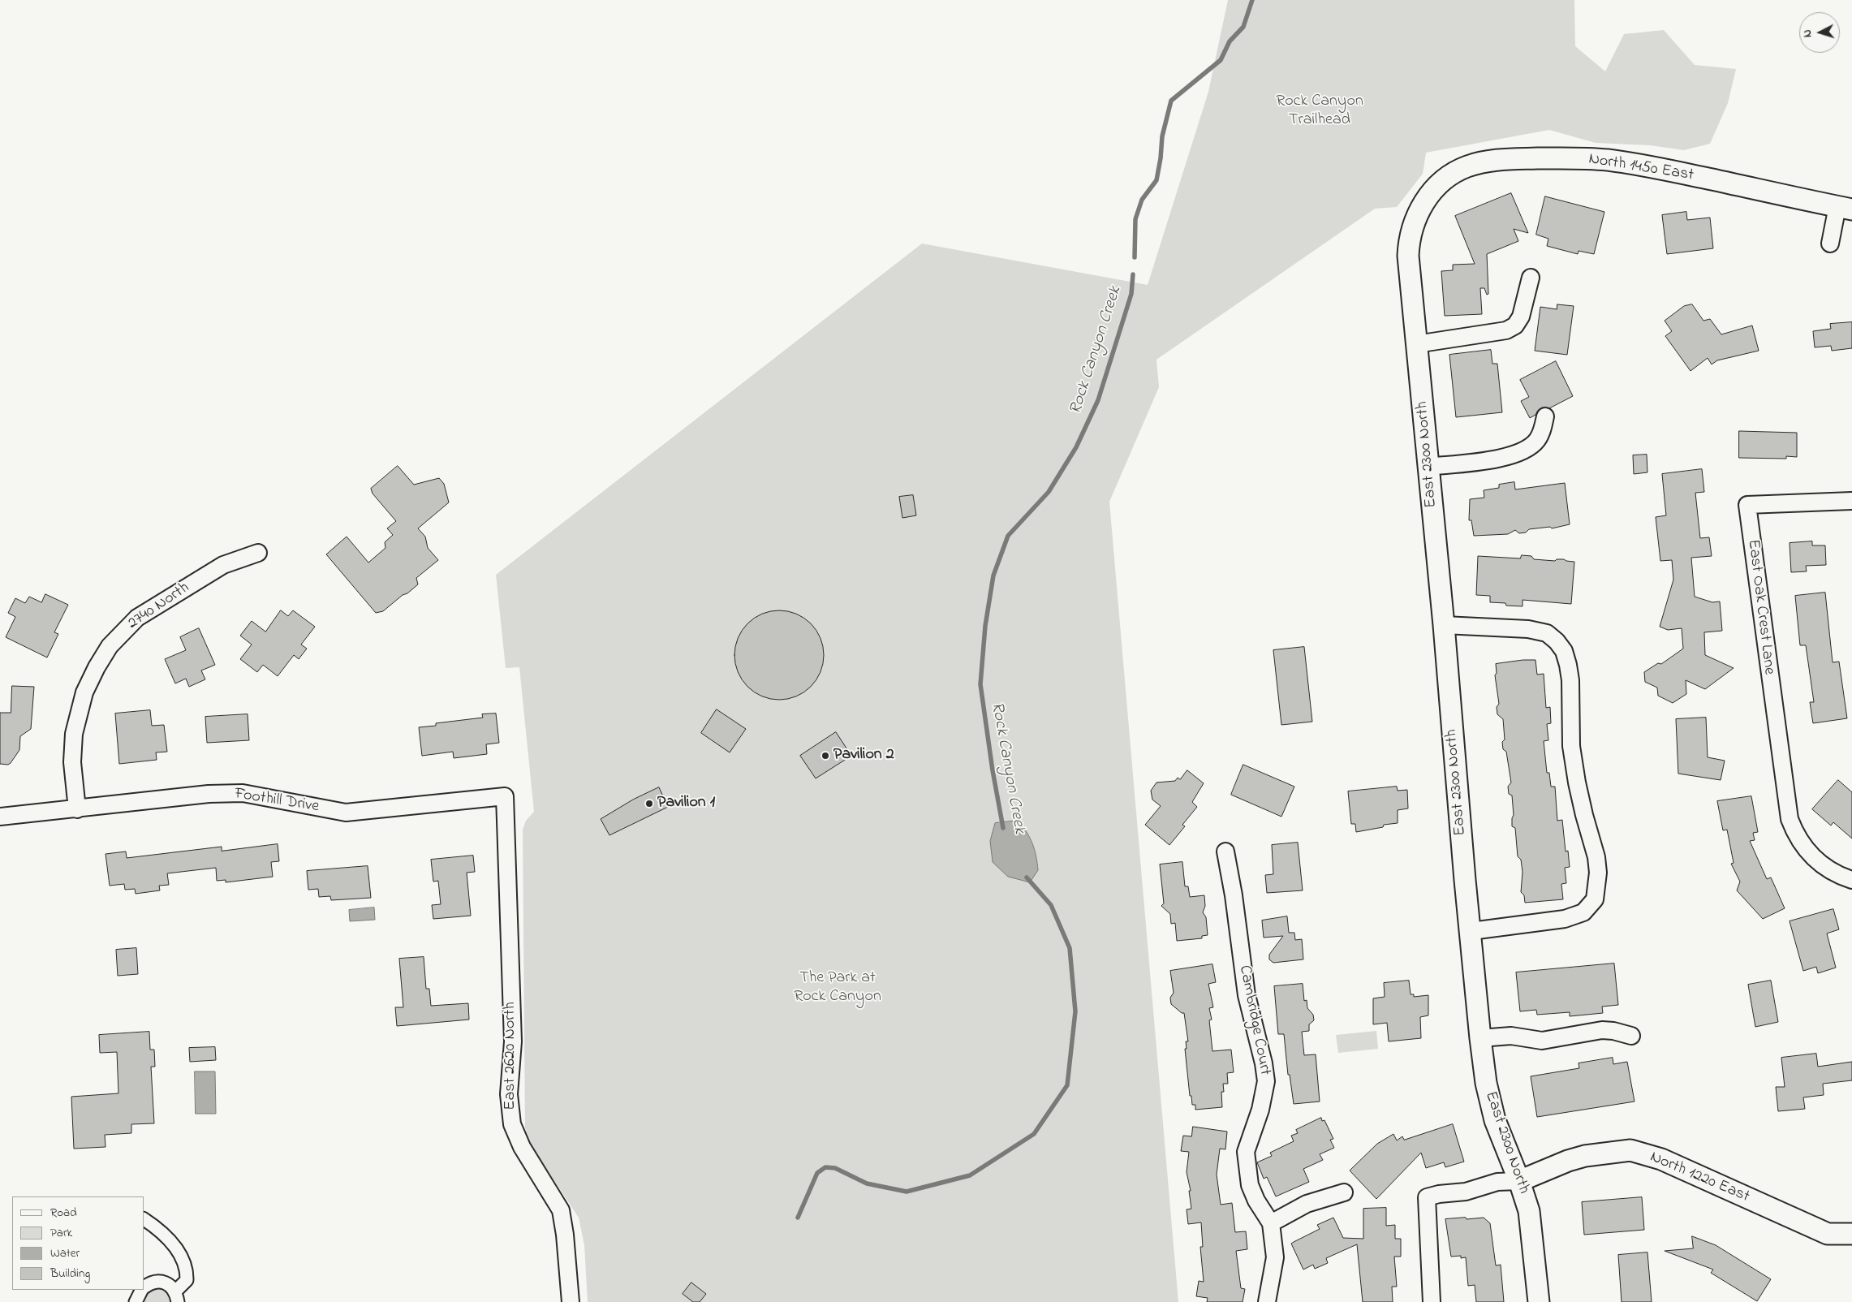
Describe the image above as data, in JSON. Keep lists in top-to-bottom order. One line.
{"streets":{"street":["North 1450 East","East 2300 North","2740 North","East Oak Crest Lane","Foothill Drive","Cambridge Court","East 2620 North","North 1220 East"]},"crossings":[["North 1450 East","East 2300 North"],["East 2300 North","North 1220 East"],["2740 North","Foothill Drive"],["Foothill Drive","East 2620 North"]],"water":["Rock Canyon Creek"],"parks":["Rock Canyon Trailhead","The Park at Rock Canyon"],"places":["Pavilion 2","Pavilion 1"],"legend":["Road","Park","Water","Building"],"north":"left"}
